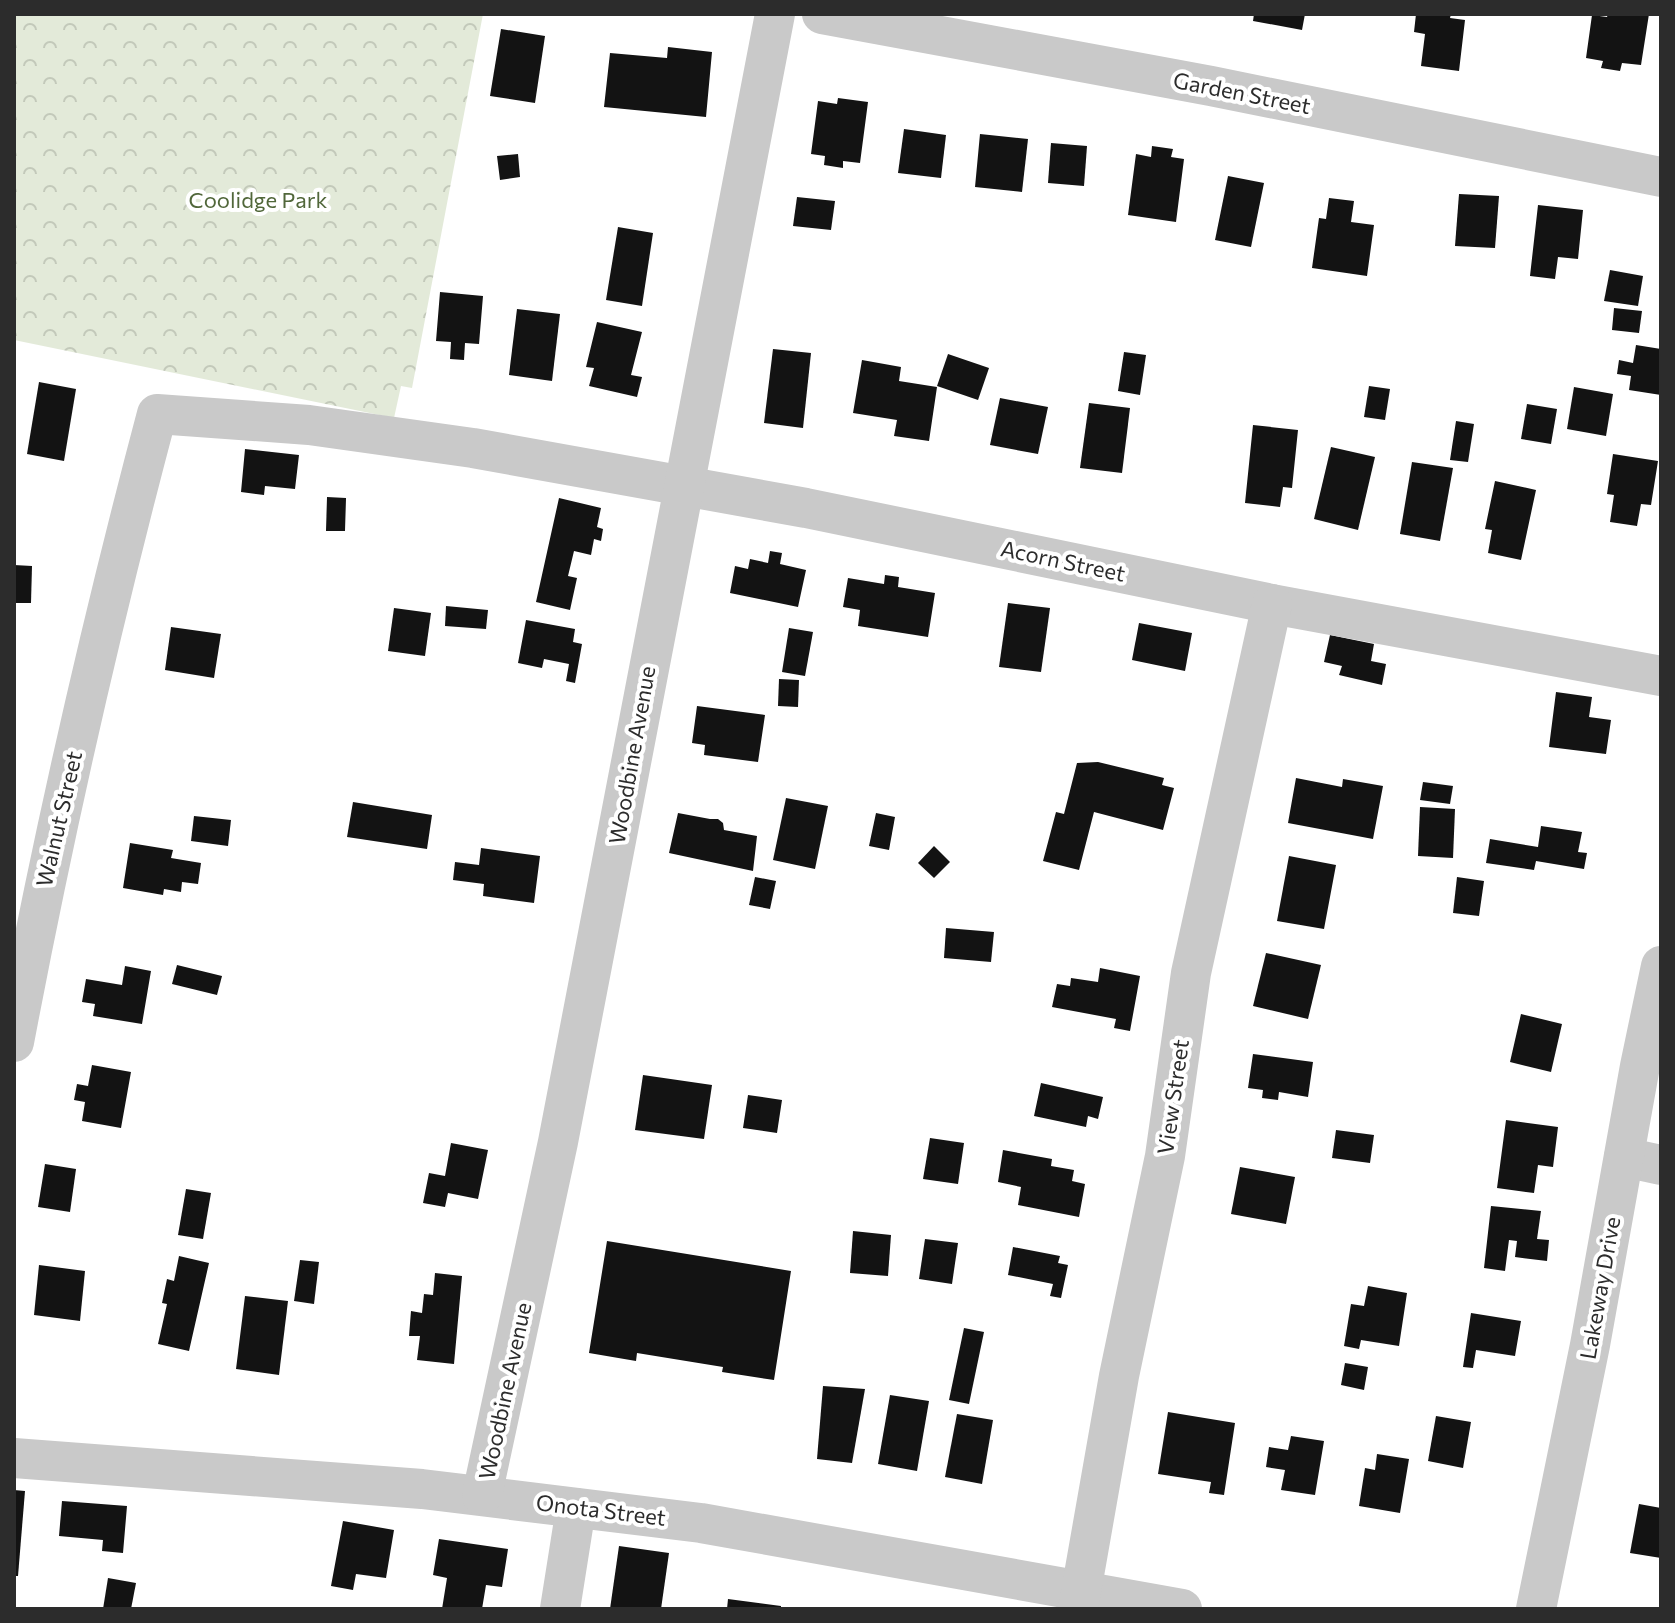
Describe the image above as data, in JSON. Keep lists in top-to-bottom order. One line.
{"streets":{"street":["Garden Street","Acorn Street","Woodbine Avenue","Walnut Street","View Street","Lakeway Drive","Onota Street"]},"crossings":[["Acorn Street","Woodbine Avenue"],["Acorn Street","Walnut Street"],["Acorn Street","View Street"],["Woodbine Avenue","Onota Street"],["View Street","Onota Street"]],"parks":["Coolidge Park"]}
